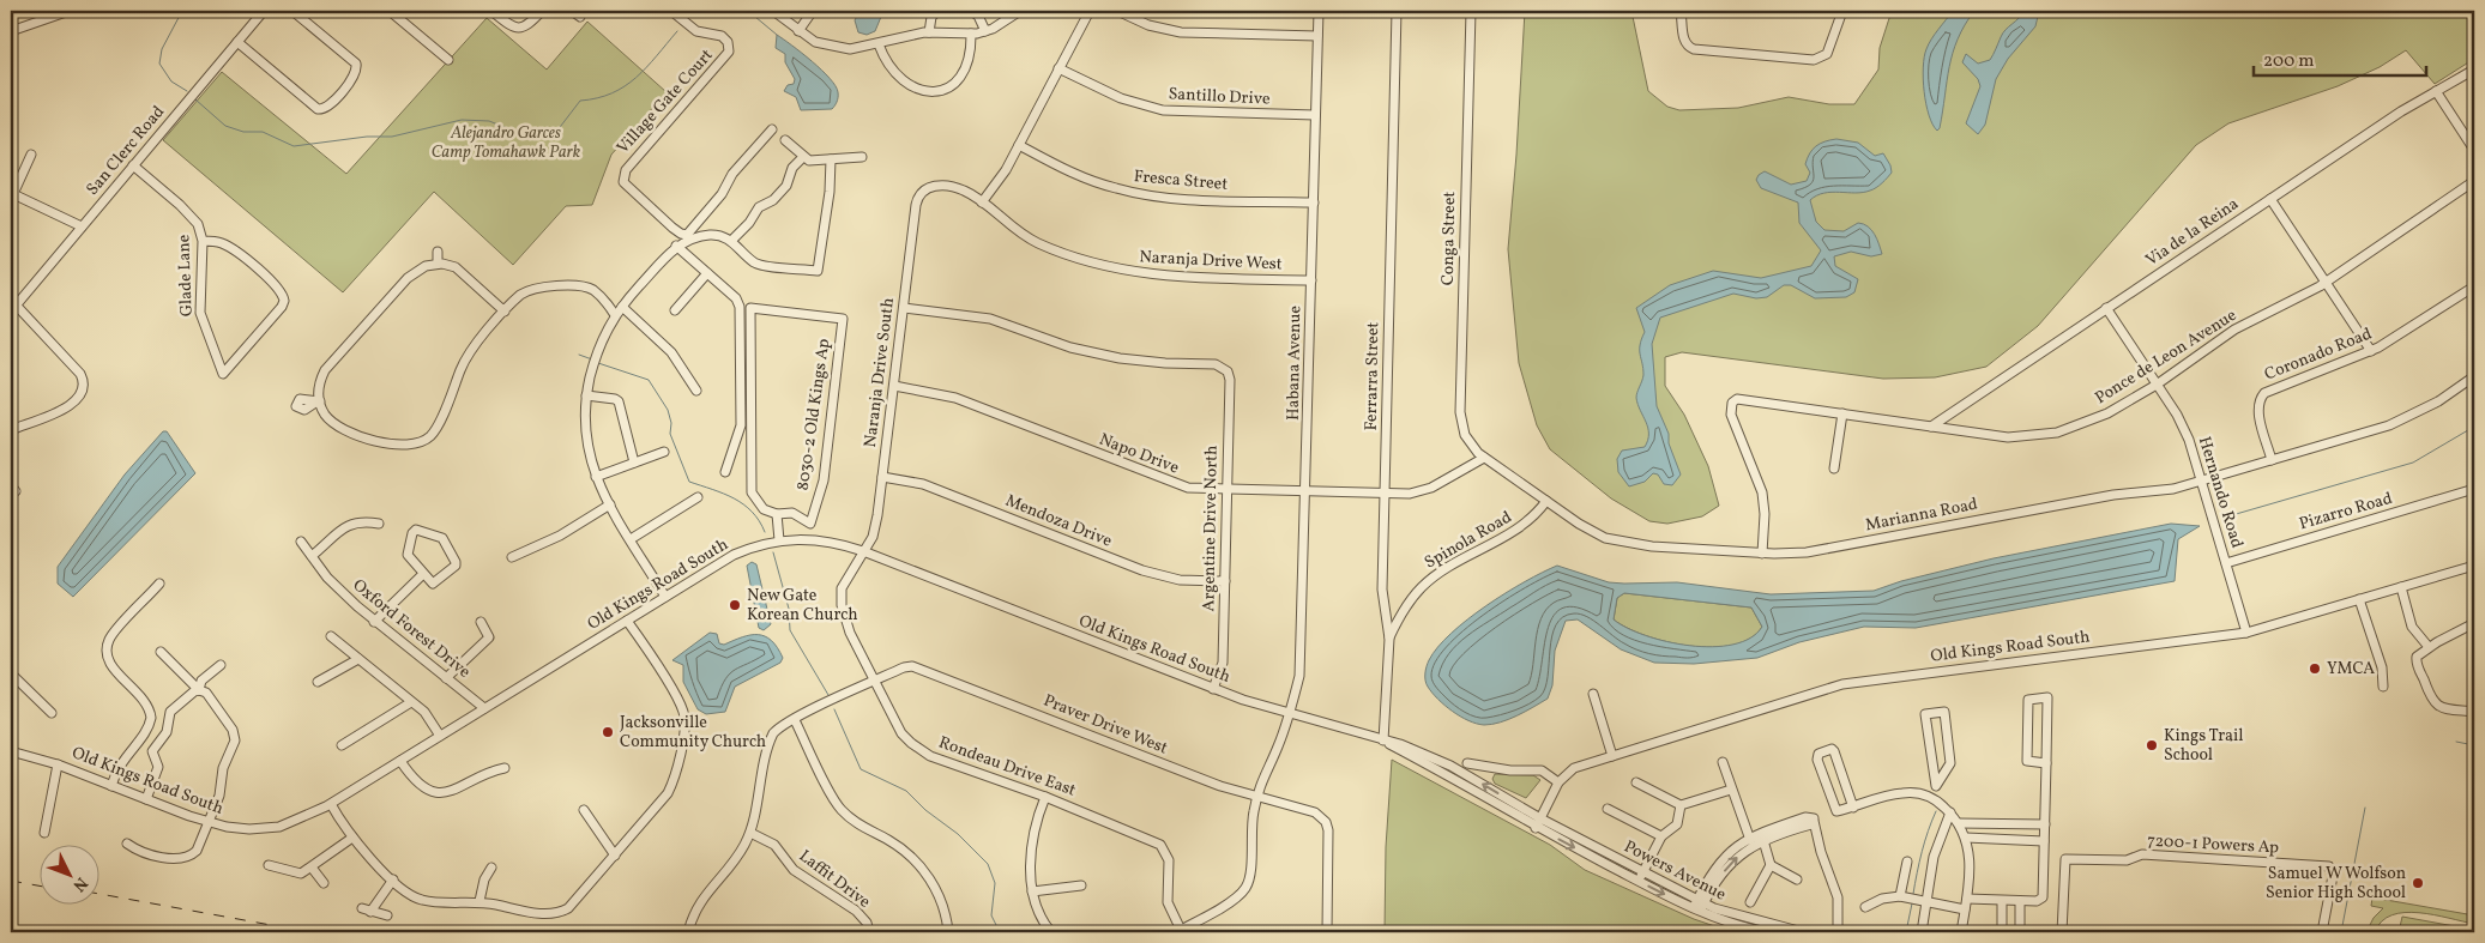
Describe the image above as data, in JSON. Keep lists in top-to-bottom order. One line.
{"streets":{"street":["Santillo Drive","Village Gate Court","San Clerc Road","Fresca Street","Via de la Reina","Conga Street","Naranja Drive West","Glade Lane","Coronado Road","Ponce de Leon Avenue","Habana Avenue","Naranja Drive South","Ferrarra Street","8030-2 Old Kings Ap","Napo Drive","Hernando Road","Pizarro Road","Marianna Road","Mendoza Drive","Argentine Drive North","Spinola Road","Old Kings Road South","Oxford Forest Drive","Praver Drive West","Rondeau Drive East","7200-1 Powers Ap","Powers Avenue","Laffit Drive"]},"crossings":[["Santillo Drive","Habana Avenue"],["San Clerc Road","Glade Lane"],["Fresca Street","Habana Avenue"],["Via de la Reina","Ponce de Leon Avenue"],["Via de la Reina","Hernando Road"],["Conga Street","Marianna Road"],["Naranja Drive West","Habana Avenue"],["Naranja Drive West","Naranja Drive South"],["Coronado Road","Marianna Road"],["Ponce de Leon Avenue","Hernando Road"],["Ponce de Leon Avenue","Marianna Road"],["Habana Avenue","Napo Drive"],["Habana Avenue","Old Kings Road South"],["Habana Avenue","Praver Drive West"],["Habana Avenue","Rondeau Drive East"],["Naranja Drive South","Napo Drive"],["Naranja Drive South","Mendoza Drive"],["Naranja Drive South","Argentine Drive North"],["Naranja Drive South","Old Kings Road South"],["Naranja Drive South","Rondeau Drive East"],["Ferrarra Street","Napo Drive"],["Ferrarra Street","Spinola Road"],["Ferrarra Street","Old Kings Road South"],["Napo Drive","Argentine Drive North"],["Hernando Road","Pizarro Road"],["Hernando Road","Marianna Road"],["Hernando Road","Old Kings Road South"],["Marianna Road","Spinola Road"],["Mendoza Drive","Argentine Drive North"],["Argentine Drive North","Old Kings Road South"],["Old Kings Road South","Oxford Forest Drive"],["Old Kings Road South","Rondeau Drive East"],["Old Kings Road South","Powers Avenue"],["Praver Drive West","Rondeau Drive East"],["Praver Drive West","Laffit Drive"]],"parks":["Alejandro Garces Camp Tomahawk Park"],"places":["New Gate Korean Church","YMCA","Jacksonville Community Church","Kings Trail School","Samuel W Wolfson Senior High School"],"scale_bar":"200 m","north":"bottom right"}
